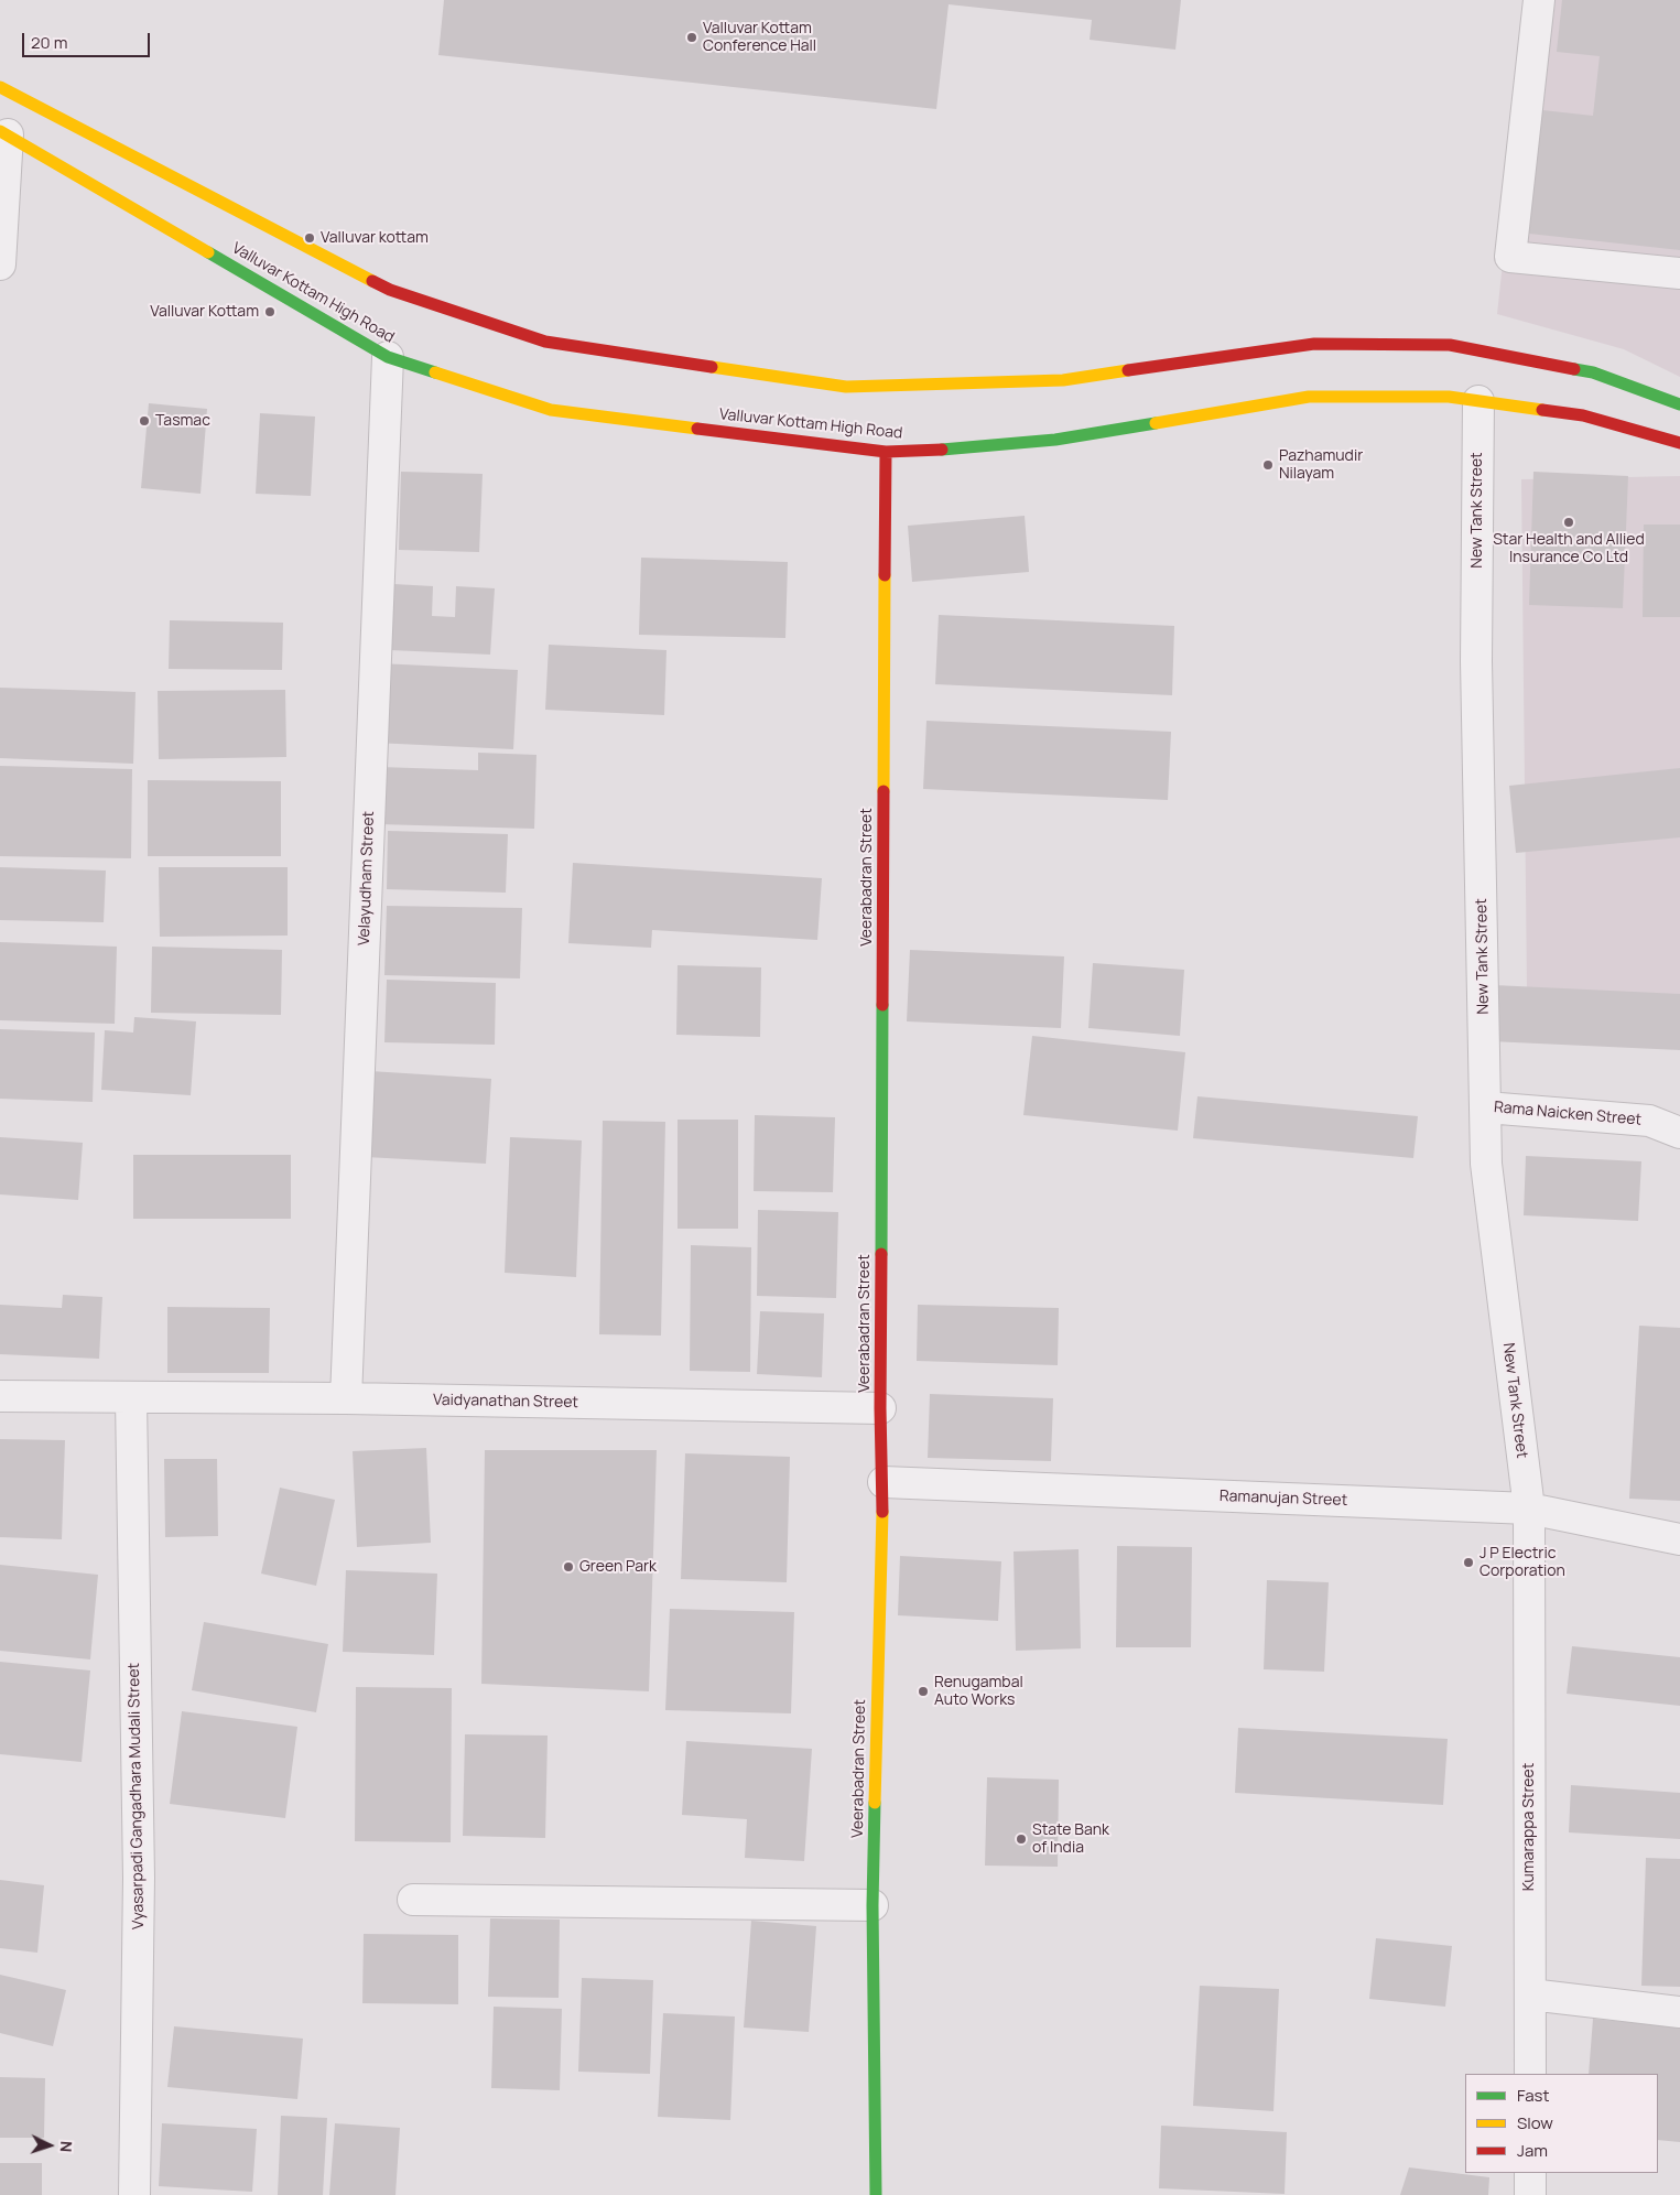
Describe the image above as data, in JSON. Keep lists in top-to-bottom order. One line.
{"streets":{"main road":["Valluvar Kottam High Road","Veerabadran Street"],"street":["New Tank Street","Velayudham Street","Rama Naicken Street","Vaidyanathan Street","Ramanujan Street","Vyasarpadi Gangadhara Mudali Street","Kumarappa Street"]},"crossings":[["Valluvar Kottam High Road","New Tank Street"],["Valluvar Kottam High Road","Veerabadran Street"],["Valluvar Kottam High Road","Velayudham Street"],["New Tank Street","Rama Naicken Street"],["New Tank Street","Ramanujan Street"],["New Tank Street","Kumarappa Street"],["Veerabadran Street","Vaidyanathan Street"],["Veerabadran Street","Ramanujan Street"],["Velayudham Street","Vaidyanathan Street"],["Vaidyanathan Street","Vyasarpadi Gangadhara Mudali Street"],["Ramanujan Street","Kumarappa Street"]],"places":["Valluvar Kottam Conference Hall","Valluvar kottam","Valluvar Kottam","Tasmac","Pazhamudir Nilayam","Star Health and Allied Insurance Co Ltd","J P Electric Corporation","Green Park","Renugambal Auto Works","State Bank of India"],"legend":["Fast","Slow","Jam"],"scale_bar":"20 m","north":"right"}
